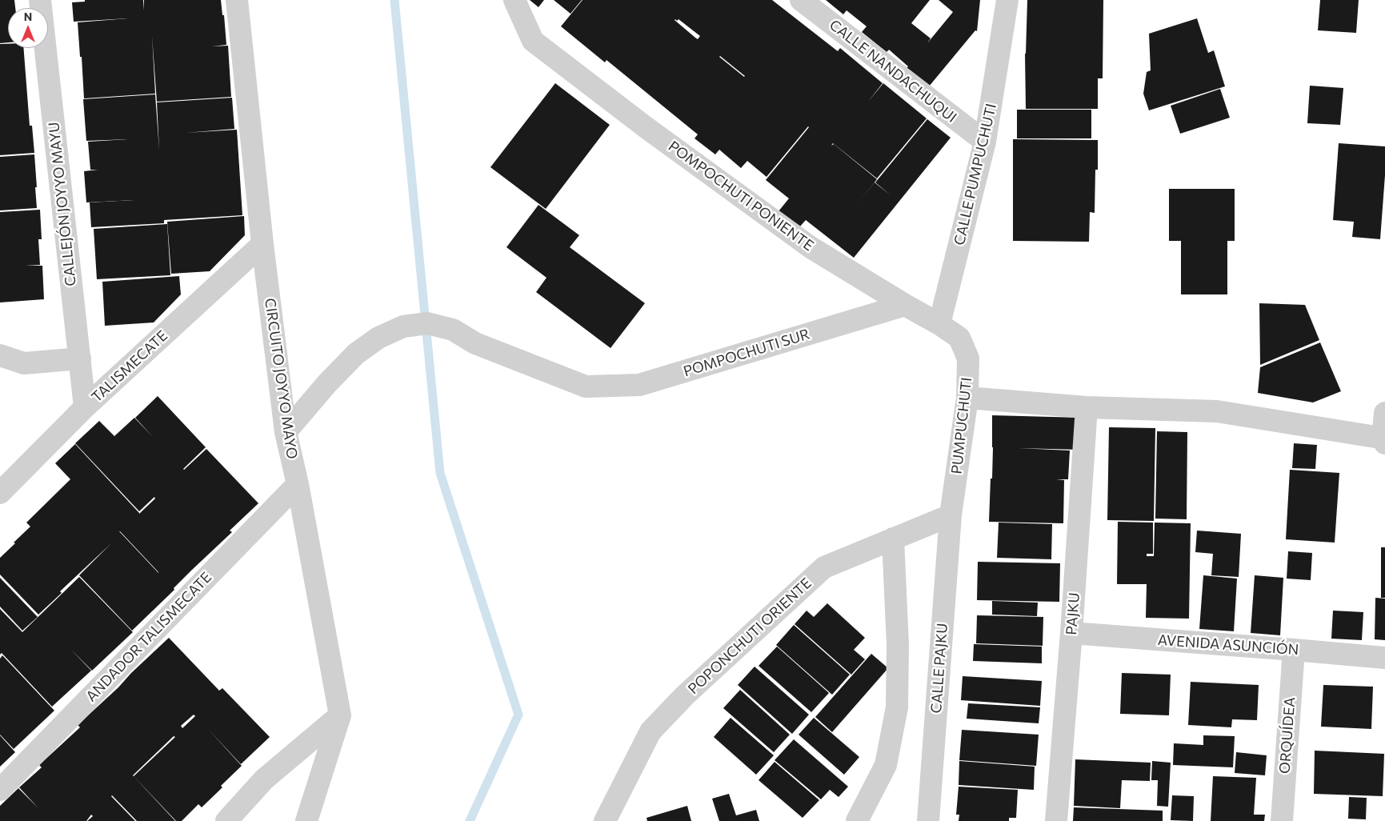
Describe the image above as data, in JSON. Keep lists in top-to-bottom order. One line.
{"streets":{"street":["CALLE NANDACHUQUI","CALLE PUMPUCHUTI","POMPOCHUTI PONIENTE","CALLEJÓN JOYYO MAYU","POMPOCHUTI SUR","TALISMECATE","CIRCUITO JOYYO MAYO","PUMPUCHUTI","PAJKU","POPONCHUTI ORIENTE","ANDADOR TALISMECATE","AVENIDA ASUNCIÓN","CALLE PAJKU","ORQUÍDEA"]},"crossings":[["CALLE NANDACHUQUI","CALLE PUMPUCHUTI"],["CALLE PUMPUCHUTI","POMPOCHUTI PONIENTE"],["POMPOCHUTI PONIENTE","POMPOCHUTI SUR"],["POMPOCHUTI PONIENTE","PUMPUCHUTI"],["CALLEJÓN JOYYO MAYU","TALISMECATE"],["POMPOCHUTI SUR","CIRCUITO JOYYO MAYO"],["TALISMECATE","CIRCUITO JOYYO MAYO"],["CIRCUITO JOYYO MAYO","ANDADOR TALISMECATE"],["PUMPUCHUTI","POPONCHUTI ORIENTE"],["PUMPUCHUTI","CALLE PAJKU"],["PAJKU","AVENIDA ASUNCIÓN"],["POPONCHUTI ORIENTE","CALLE PAJKU"],["AVENIDA ASUNCIÓN","ORQUÍDEA"]],"north":"top"}
